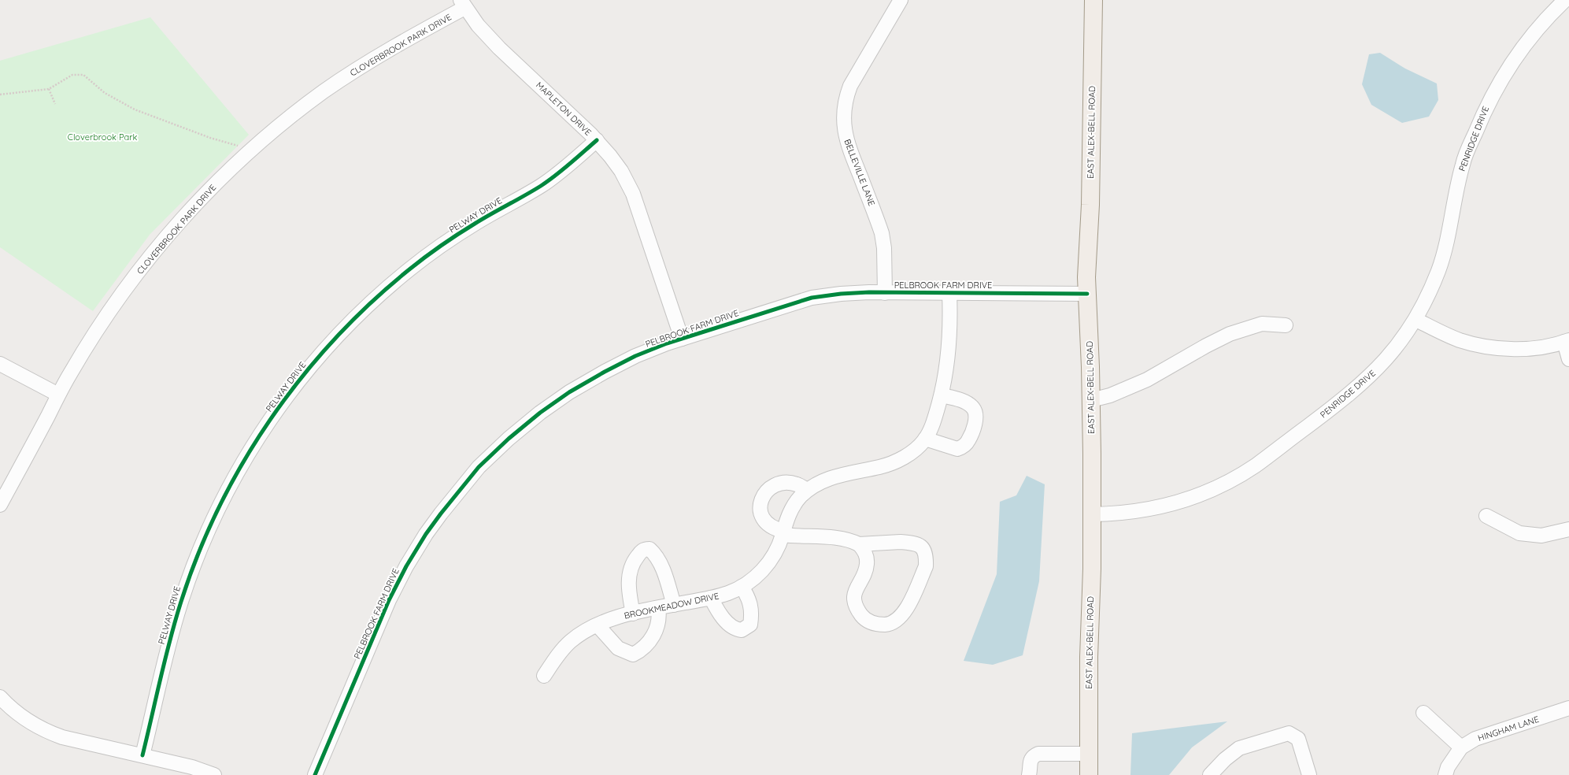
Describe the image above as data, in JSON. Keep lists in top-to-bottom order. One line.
{"streets":{"main road":["EAST ALEX-BELL ROAD"],"street":["CLOVERBROOK PARK DRIVE","MAPLETON DRIVE","PENRIDGE DRIVE","BELLEVILLE LANE","PELWAY DRIVE","PELBROOK FARM DRIVE","BROOKMEADOW DRIVE","HINGHAM LANE"]},"crossings":[["CLOVERBROOK PARK DRIVE","MAPLETON DRIVE"],["MAPLETON DRIVE","PELWAY DRIVE"],["MAPLETON DRIVE","PELBROOK FARM DRIVE"],["EAST ALEX-BELL ROAD","PENRIDGE DRIVE"],["EAST ALEX-BELL ROAD","PELBROOK FARM DRIVE"],["BELLEVILLE LANE","PELBROOK FARM DRIVE"],["PELBROOK FARM DRIVE","BROOKMEADOW DRIVE"]],"parks":["Cloverbrook Park"]}
